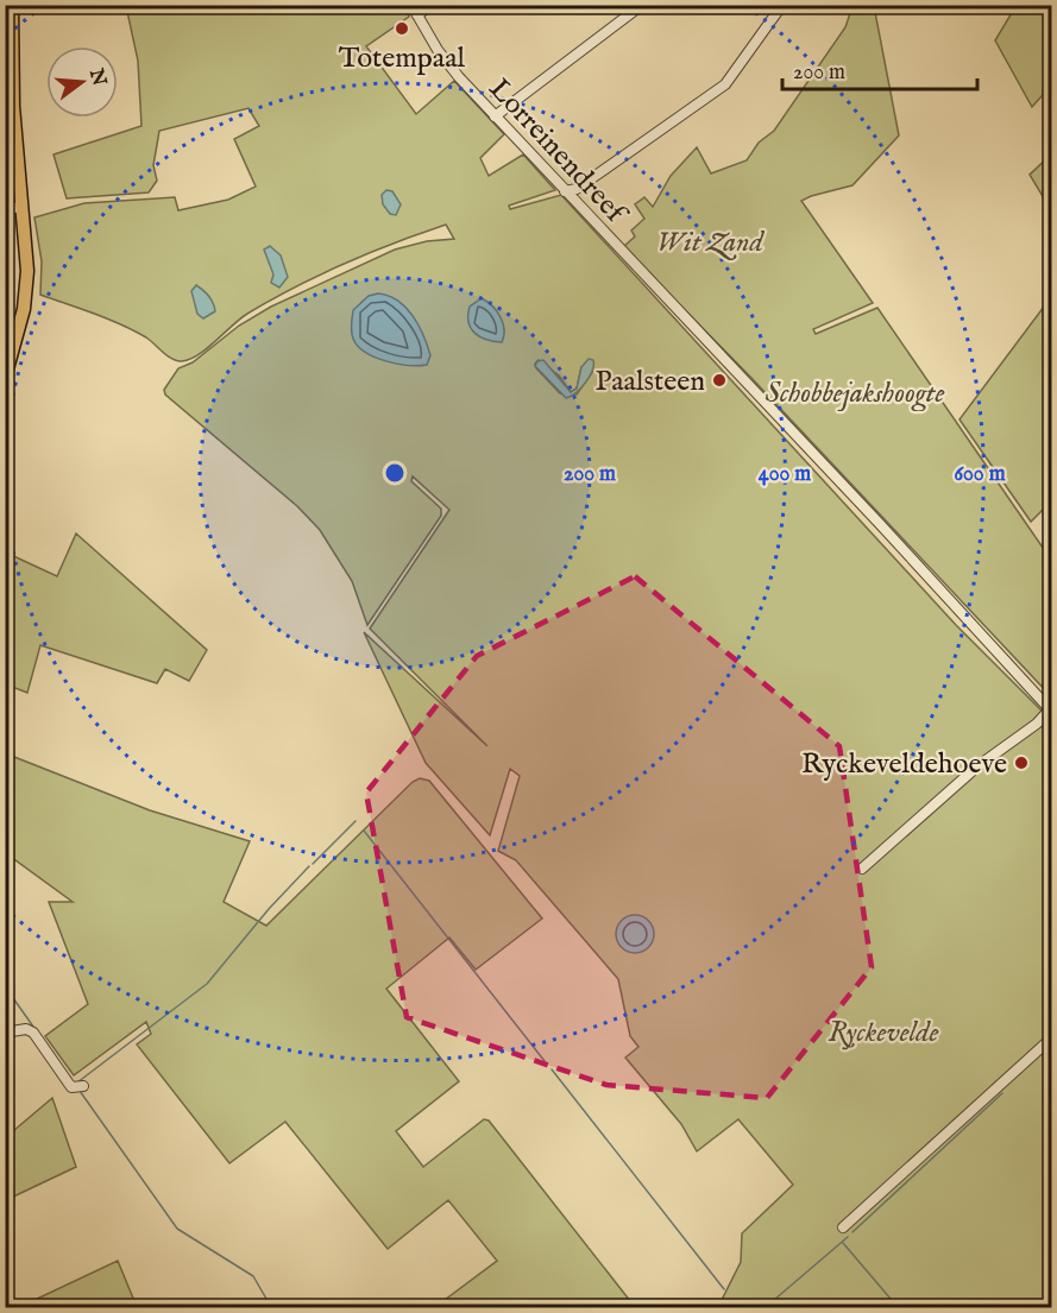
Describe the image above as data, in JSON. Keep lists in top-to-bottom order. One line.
{"streets":{"street":["Lorreinendreef"]},"parks":["Wit Zand","Schobbejakshoogte","Ryckevelde"],"places":["Totempaal","Paalsteen","Ryckeveldehoeve"],"scale_bar":"200 m","north":"right","rings":["200 m","400 m","600 m"]}
